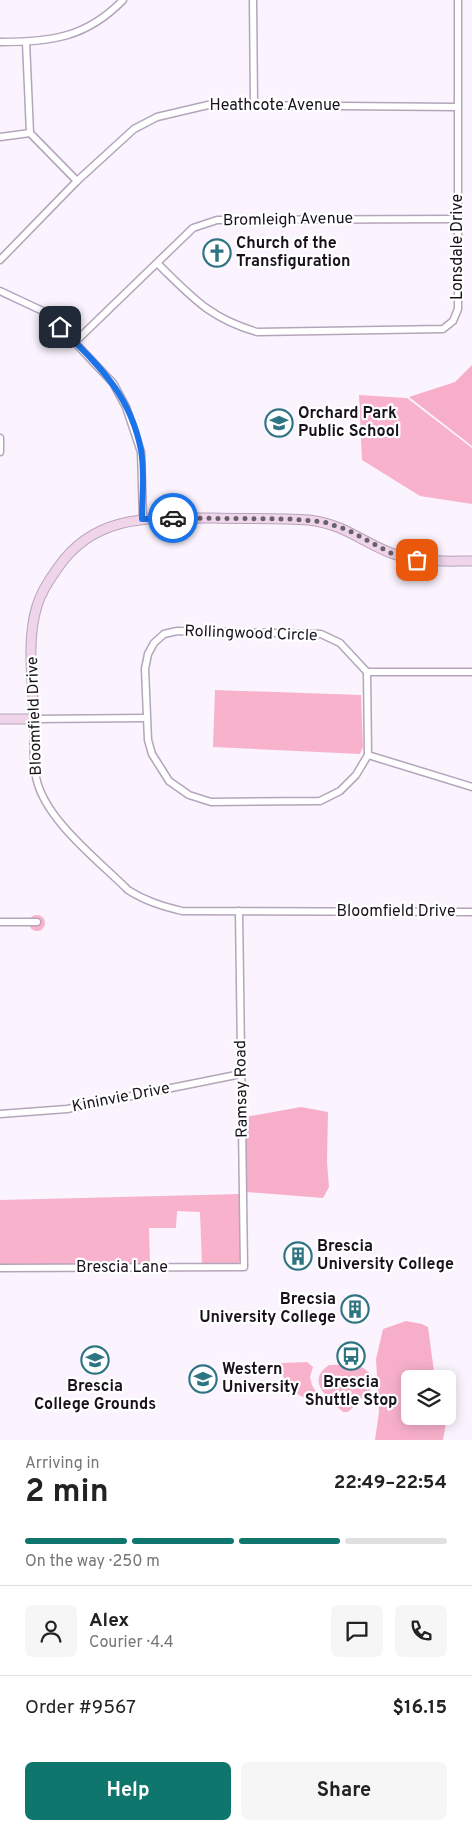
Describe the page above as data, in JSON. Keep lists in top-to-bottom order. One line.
{"streets":{"street":["Heathcote Avenue","Bromleigh Avenue","Lonsdale Drive","Rollingwood Circle","Bloomfield Drive","Ramsay Road","Kininvie Drive","Brescia Lane"]},"crossings":[["Heathcote Avenue","Lonsdale Drive"],["Bromleigh Avenue","Lonsdale Drive"],["Bloomfield Drive","Ramsay Road"],["Ramsay Road","Kininvie Drive"],["Ramsay Road","Brescia Lane"]],"places":{"church":["Church of the Transfiguration"],"school or university":["Orchard Park Public School","Brescia College Grounds","Western University"],"building":["Brescia University College","Brecsia University College"],"bus stop":["Brescia Shuttle Stop"]},"page":{"heading":["2 min","Arriving in","22:49–22:54"],"panel":["Alex","Courier · 4.4","Order #9567","$16.15"],"bar":"On the way · 250 m","buttons":["Help","Share"]}}
